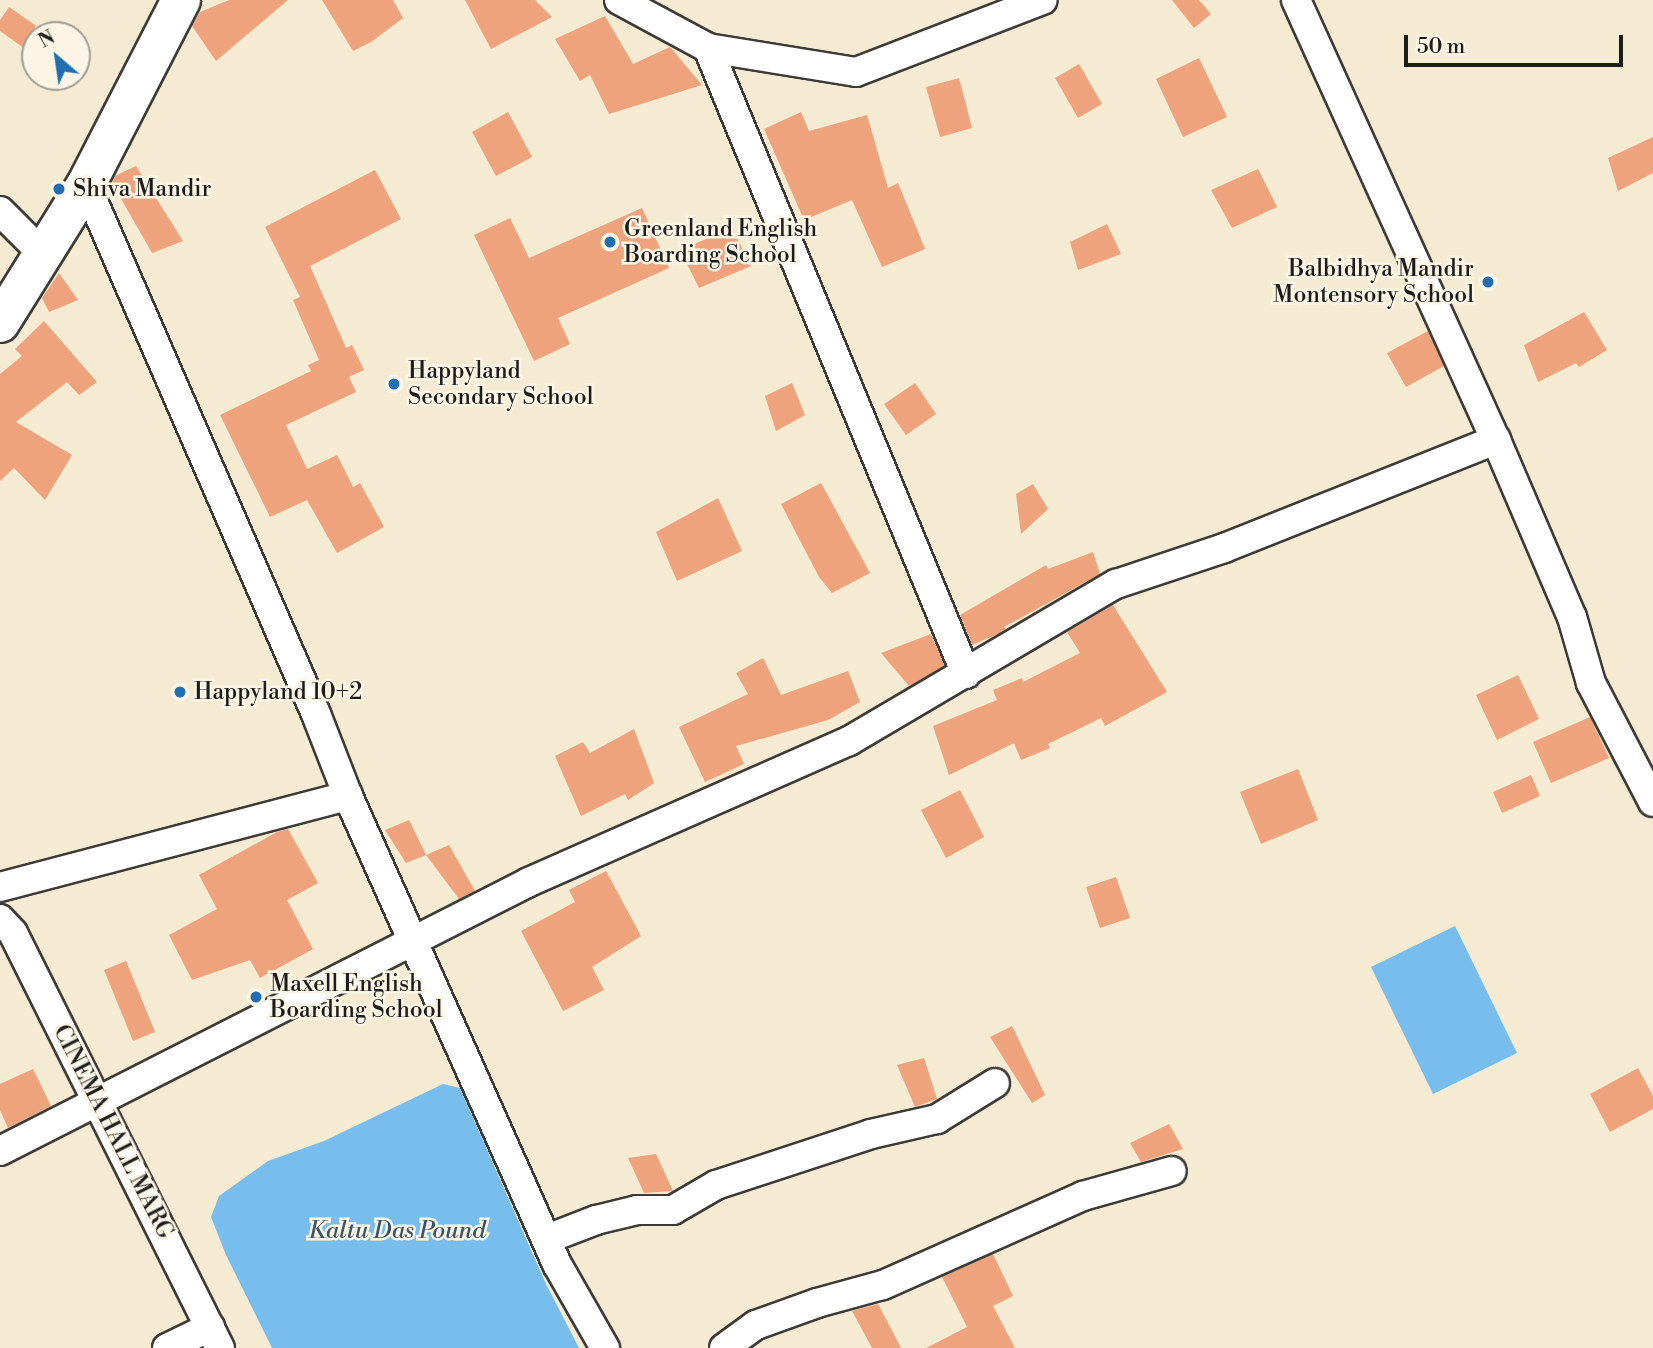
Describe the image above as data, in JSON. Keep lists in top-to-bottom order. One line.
{"streets":{"street":["CINEMA HALL MARG"]},"water":["Kaltu Das Pound"],"places":["Shiva Mandir","Greenland English Boarding School","Balbidhya Mandir Montensory School","Happyland Secondary School","Happyland 10+2","Maxell English Boarding School"],"scale_bar":"50 m","north":"top left"}
